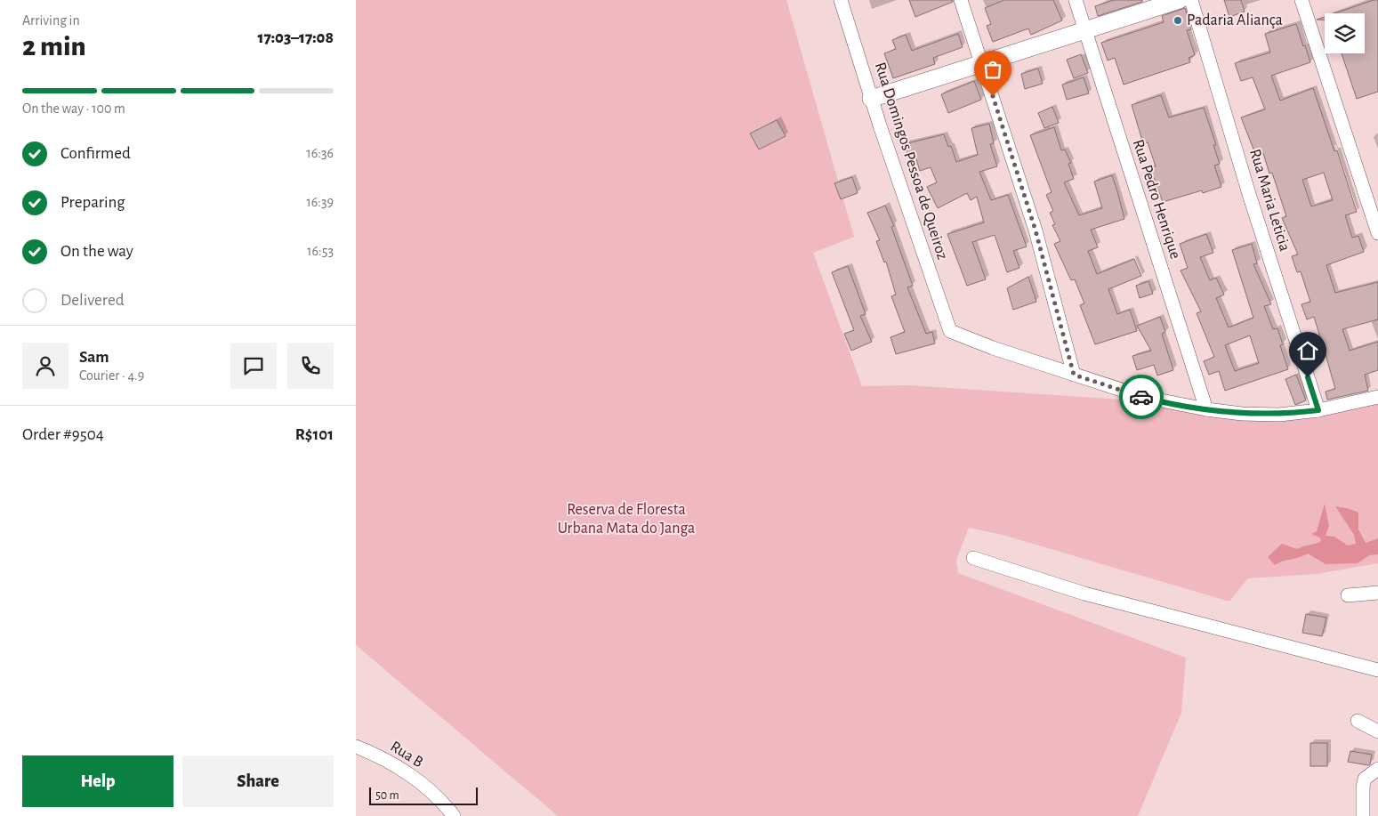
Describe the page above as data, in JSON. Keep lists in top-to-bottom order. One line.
{"streets":{"street":["Rua Domingos Pessoa de Queiroz","Rua Pedro Henrique","Rua Maria Leticia","Rua B"]},"parks":["Reserva de Floresta Urbana Mata do Janga"],"places":["Padaria Aliança"],"scale_bar":"50 m","page":{"heading":["2 min","Arriving in","17:03–17:08"],"panel":["Sam","Courier · 4.9","Order #9504","R$101"],"bar":"On the way · 100 m","list":[["Confirmed","16:36"],["Preparing","16:39"],["On the way","16:53"],"Delivered"],"buttons":["Help","Share"],"scale":"50 m"}}
